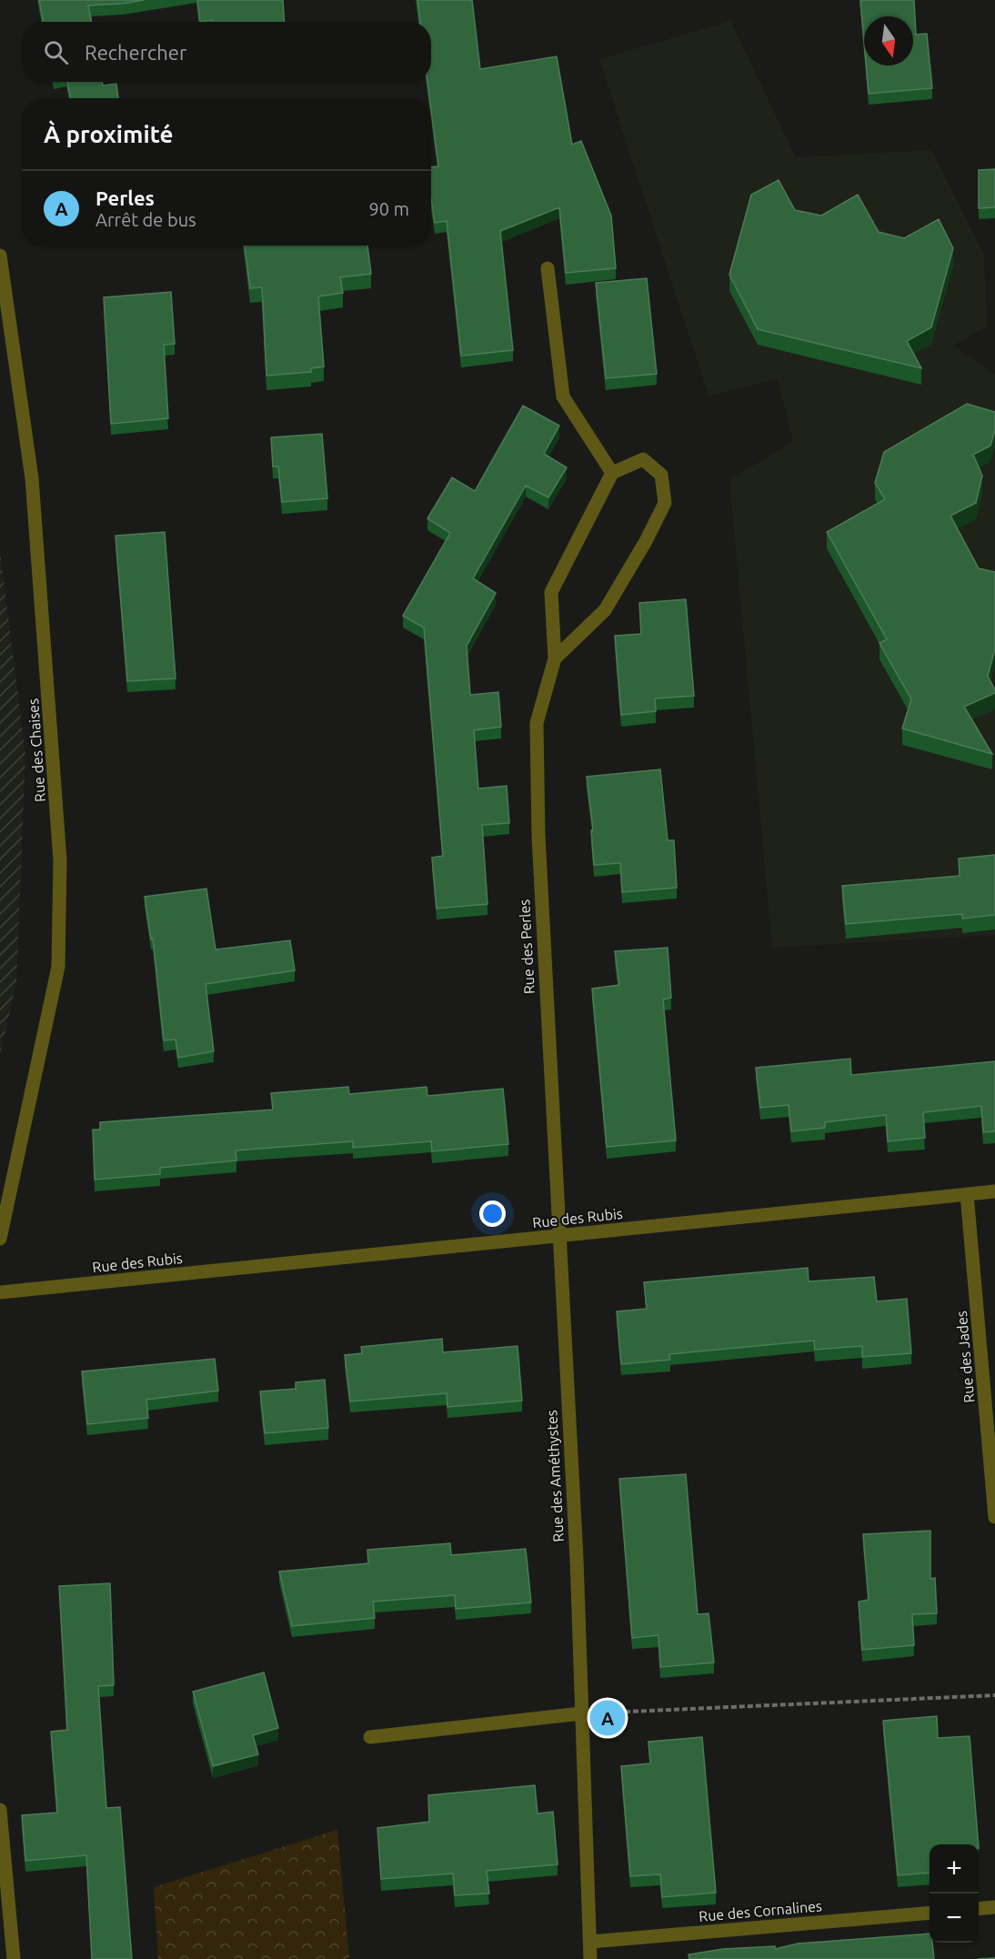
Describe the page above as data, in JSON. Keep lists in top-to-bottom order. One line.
{"streets":{"street":["Rue des Chaises","Rue des Perles","Rue des Rubis","Rue des Jades","Rue des Améthystes","Rue des Cornalines"]},"crossings":[["Rue des Perles","Rue des Rubis"],["Rue des Perles","Rue des Améthystes"],["Rue des Rubis","Rue des Jades"],["Rue des Rubis","Rue des Améthystes"],["Rue des Améthystes","Rue des Cornalines"]],"north":"bottom","page":{"search":"Rechercher","heading":"À proximité","list":[{"mark":"A","name":"Perles","note":"Arrêt de bus","value":"90 m"}],"pins":"A","map_buttons":["+","−"]}}
